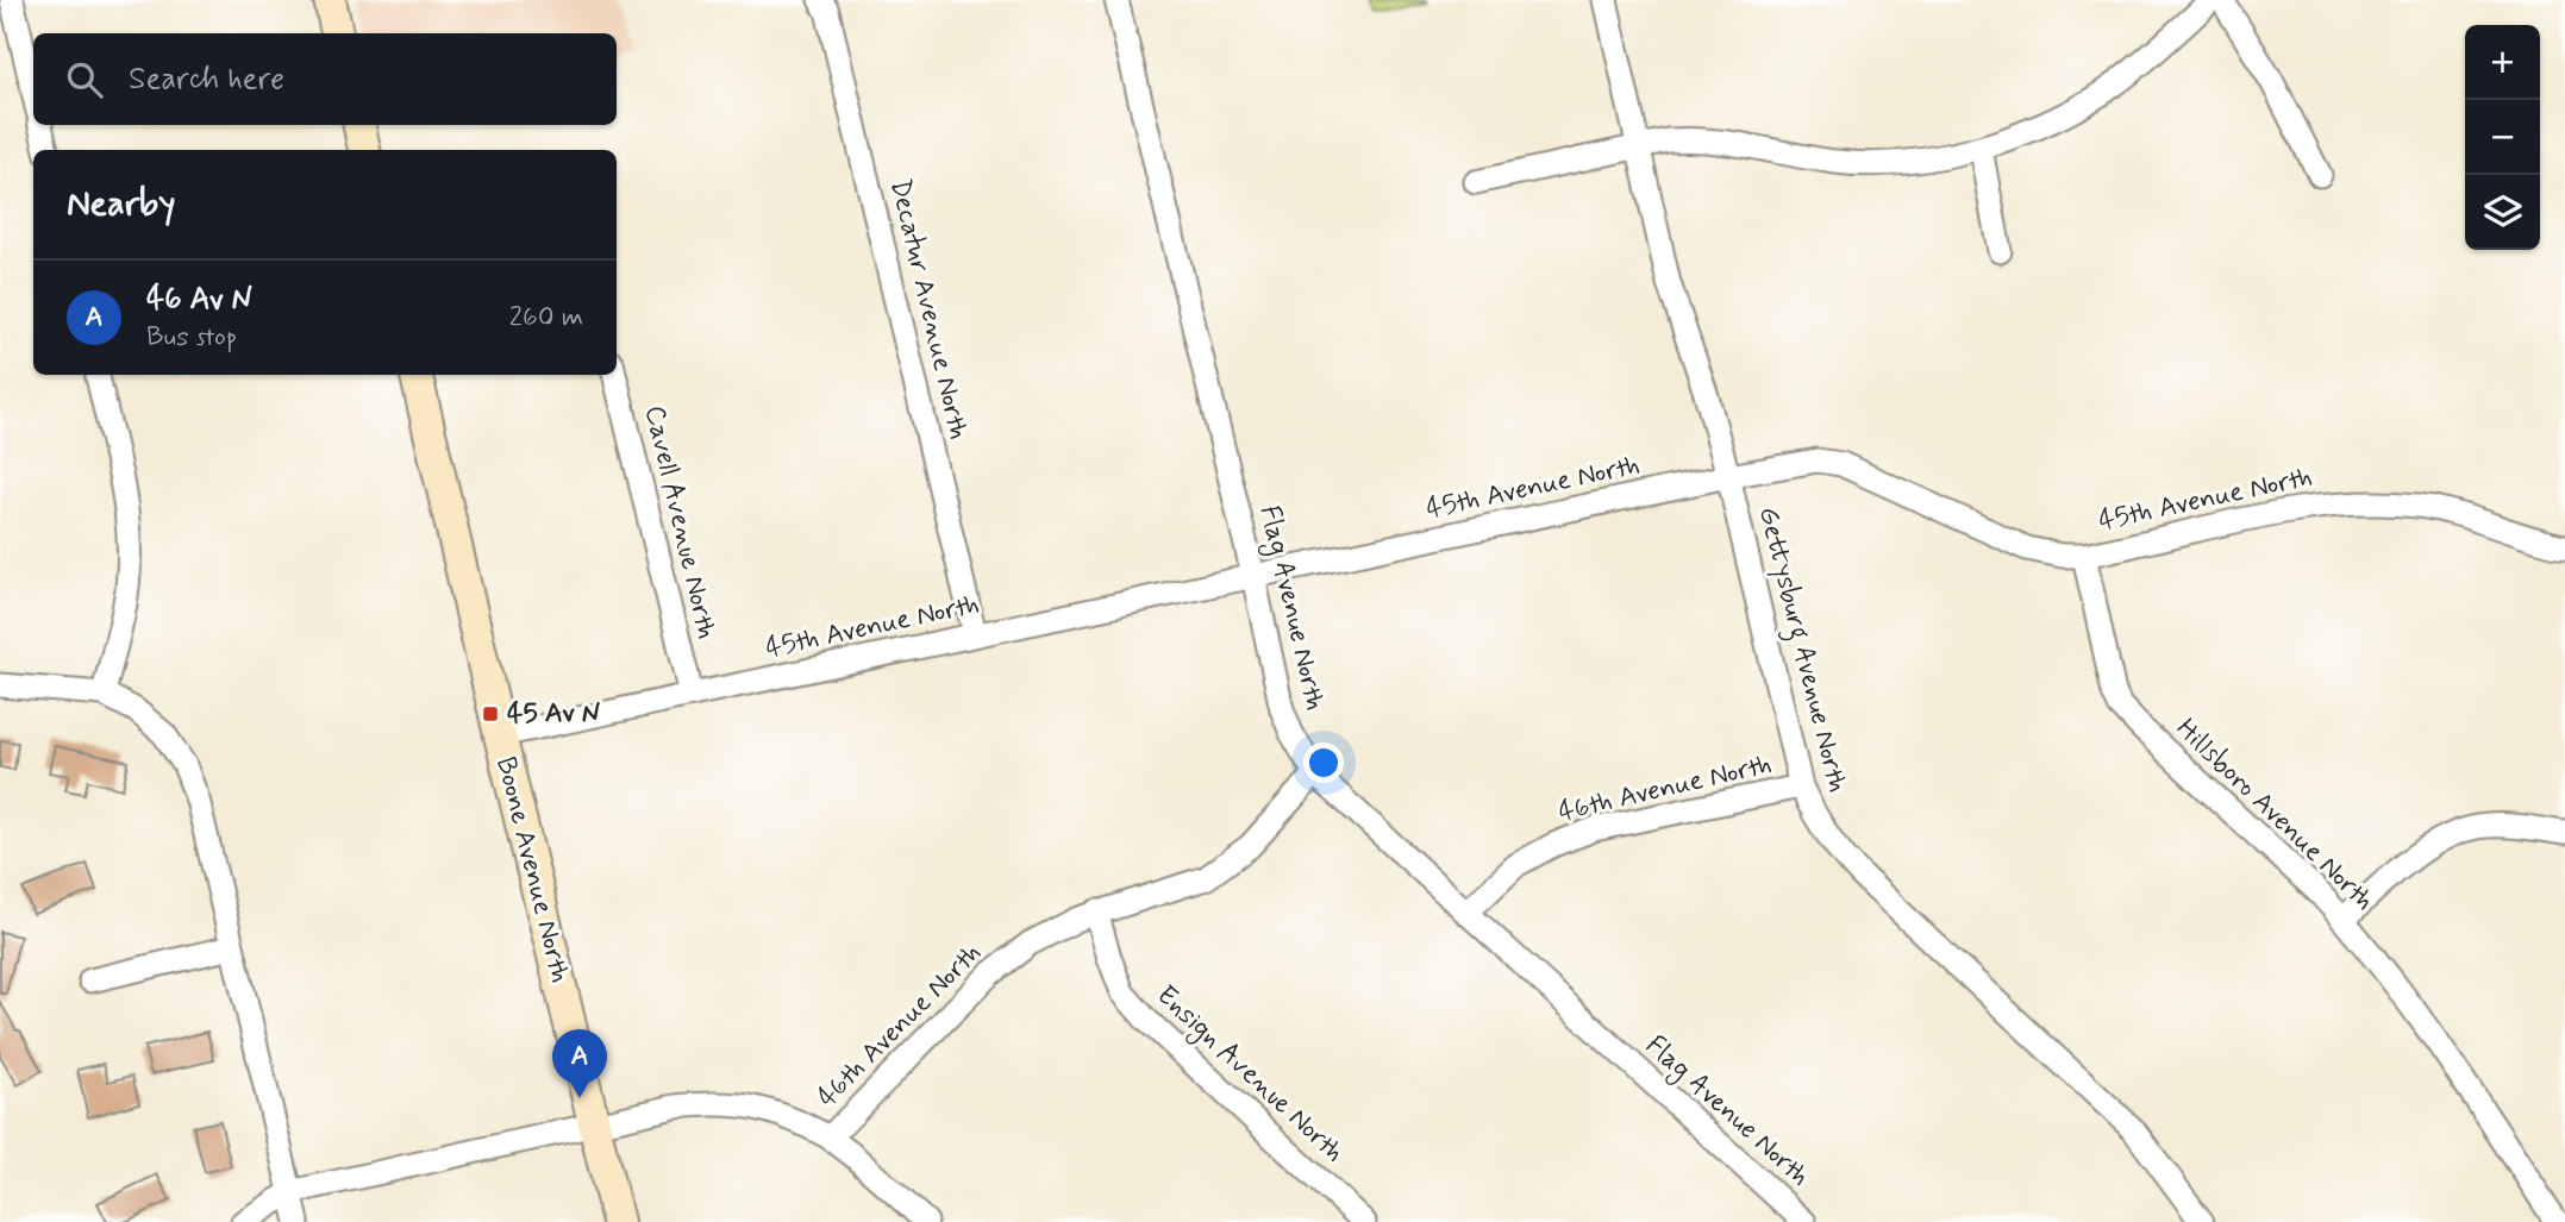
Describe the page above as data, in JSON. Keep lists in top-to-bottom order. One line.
{"streets":{"street":["Decatur Avenue North","45th Avenue North","Cavell Avenue North","Flag Avenue North","Gettysburg Avenue North","46th Avenue North","Hillsboro Avenue North","Boone Avenue North","Ensign Avenue North"]},"crossings":[["Decatur Avenue North","45th Avenue North"],["45th Avenue North","Cavell Avenue North"],["45th Avenue North","Flag Avenue North"],["45th Avenue North","Gettysburg Avenue North"],["45th Avenue North","Hillsboro Avenue North"],["45th Avenue North","Boone Avenue North"],["Flag Avenue North","46th Avenue North"],["Gettysburg Avenue North","46th Avenue North"],["46th Avenue North","Boone Avenue North"],["46th Avenue North","Ensign Avenue North"]],"places":{"transit":["45 Av N"]},"page":{"map_buttons":["+","−"],"search":"Search here","heading":"Nearby","list":[{"mark":"A","name":"46 Av N","note":"Bus stop","value":"260 m"}],"pins":"A"}}
